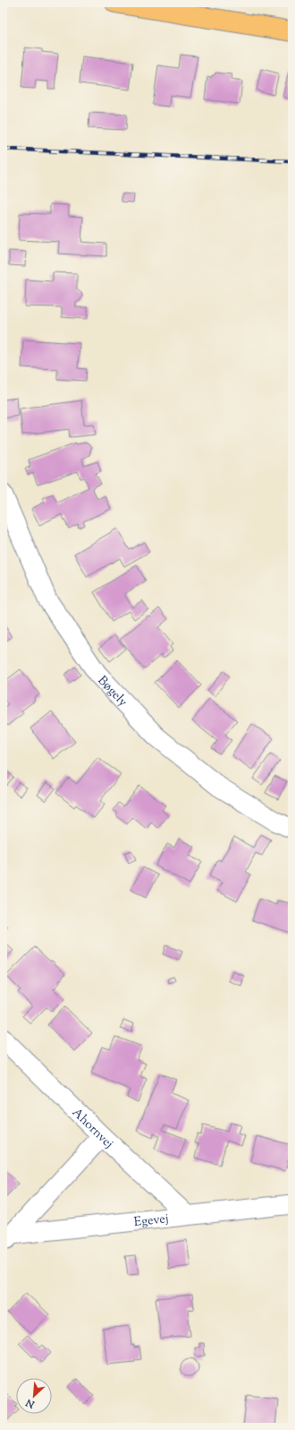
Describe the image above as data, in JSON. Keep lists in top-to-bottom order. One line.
{"streets":{"street":["Bøgely","Ahornvej","Egevej"]},"crossings":[["Ahornvej","Egevej"]],"north":"bottom left"}
